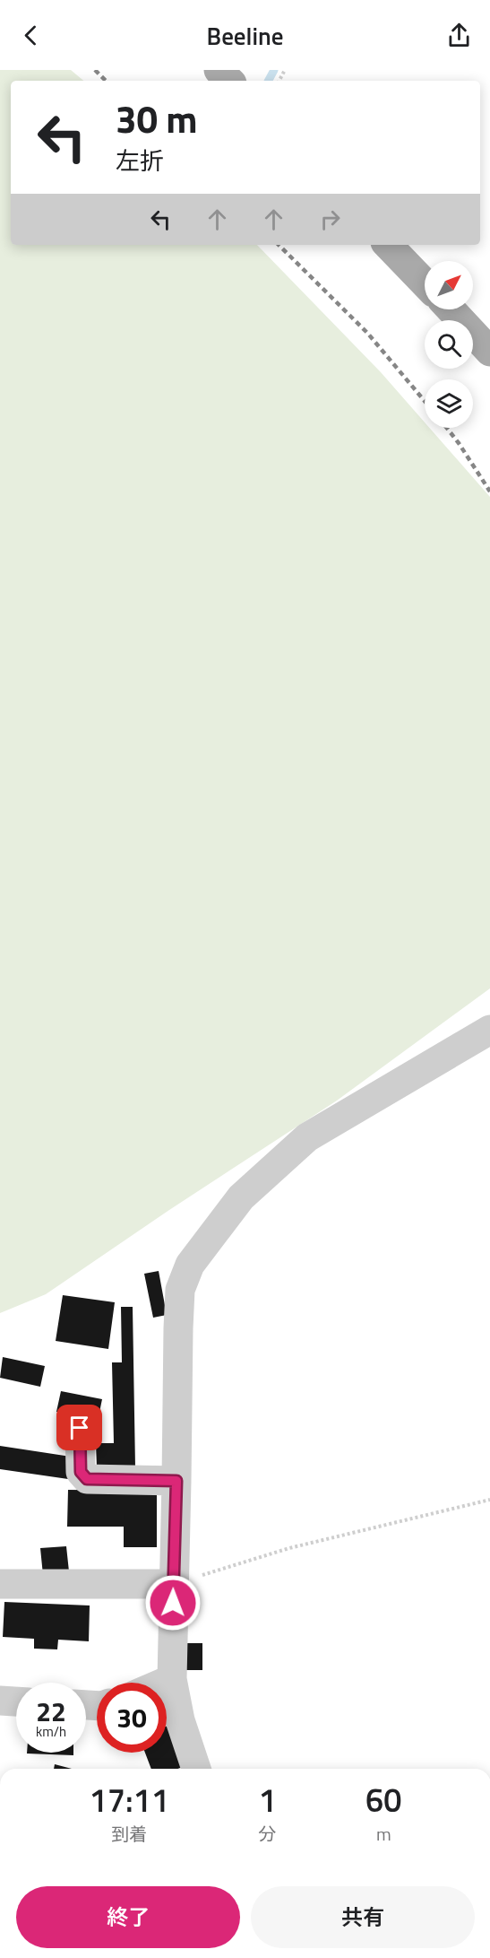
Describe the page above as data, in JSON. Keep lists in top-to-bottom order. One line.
{"north":"top right","page":{"header":"Beeline","turn":["30 m","左折"],"speed":"22 km/h","limit":"30","eta":["17:11","到着","1","分","60","m"],"buttons":["終了","共有"]}}
